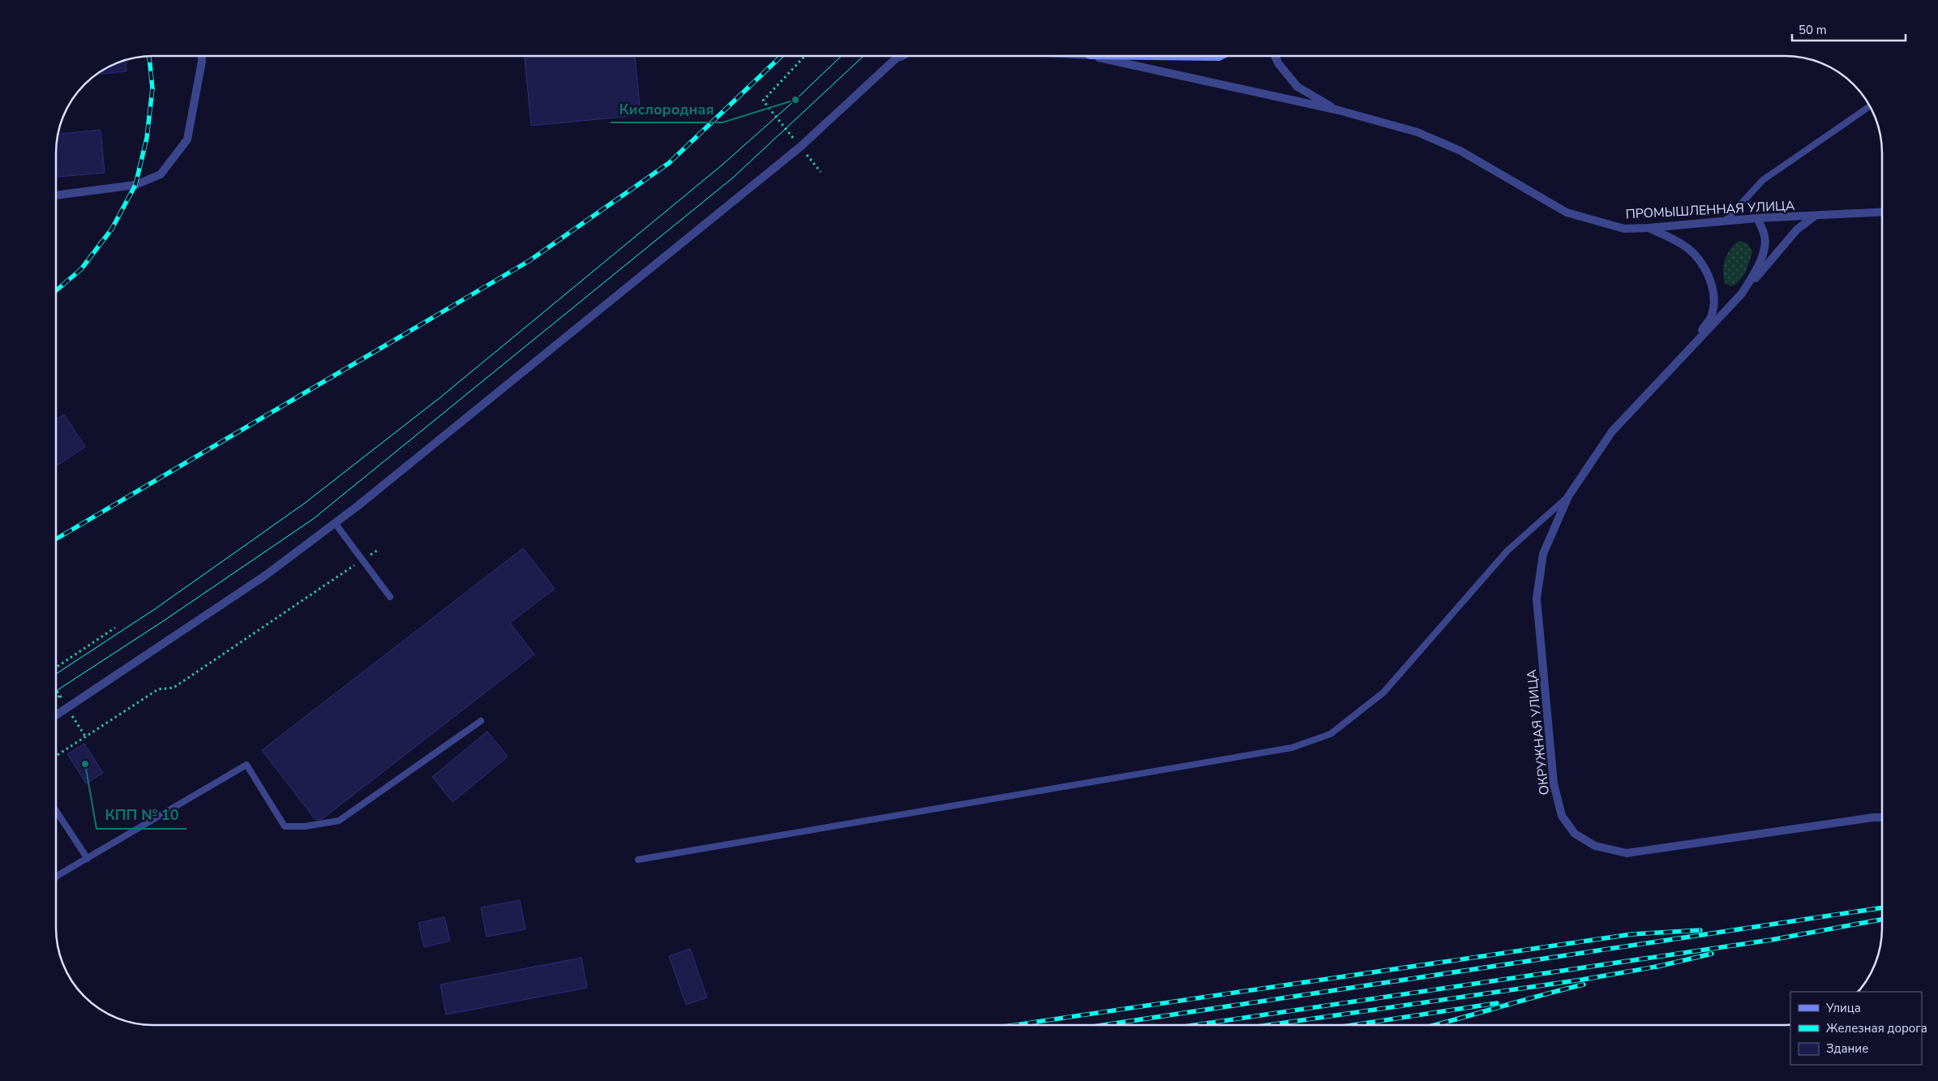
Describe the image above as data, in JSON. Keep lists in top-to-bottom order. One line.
{"streets":{"street":["ПРОМЫШЛЕННАЯ УЛИЦА","ОКРУЖНАЯ УЛИЦА"]},"places":["Кислородная","КПП № 10"],"legend":["Улица","Железная дорога","Здание"],"scale_bar":"50 m"}
